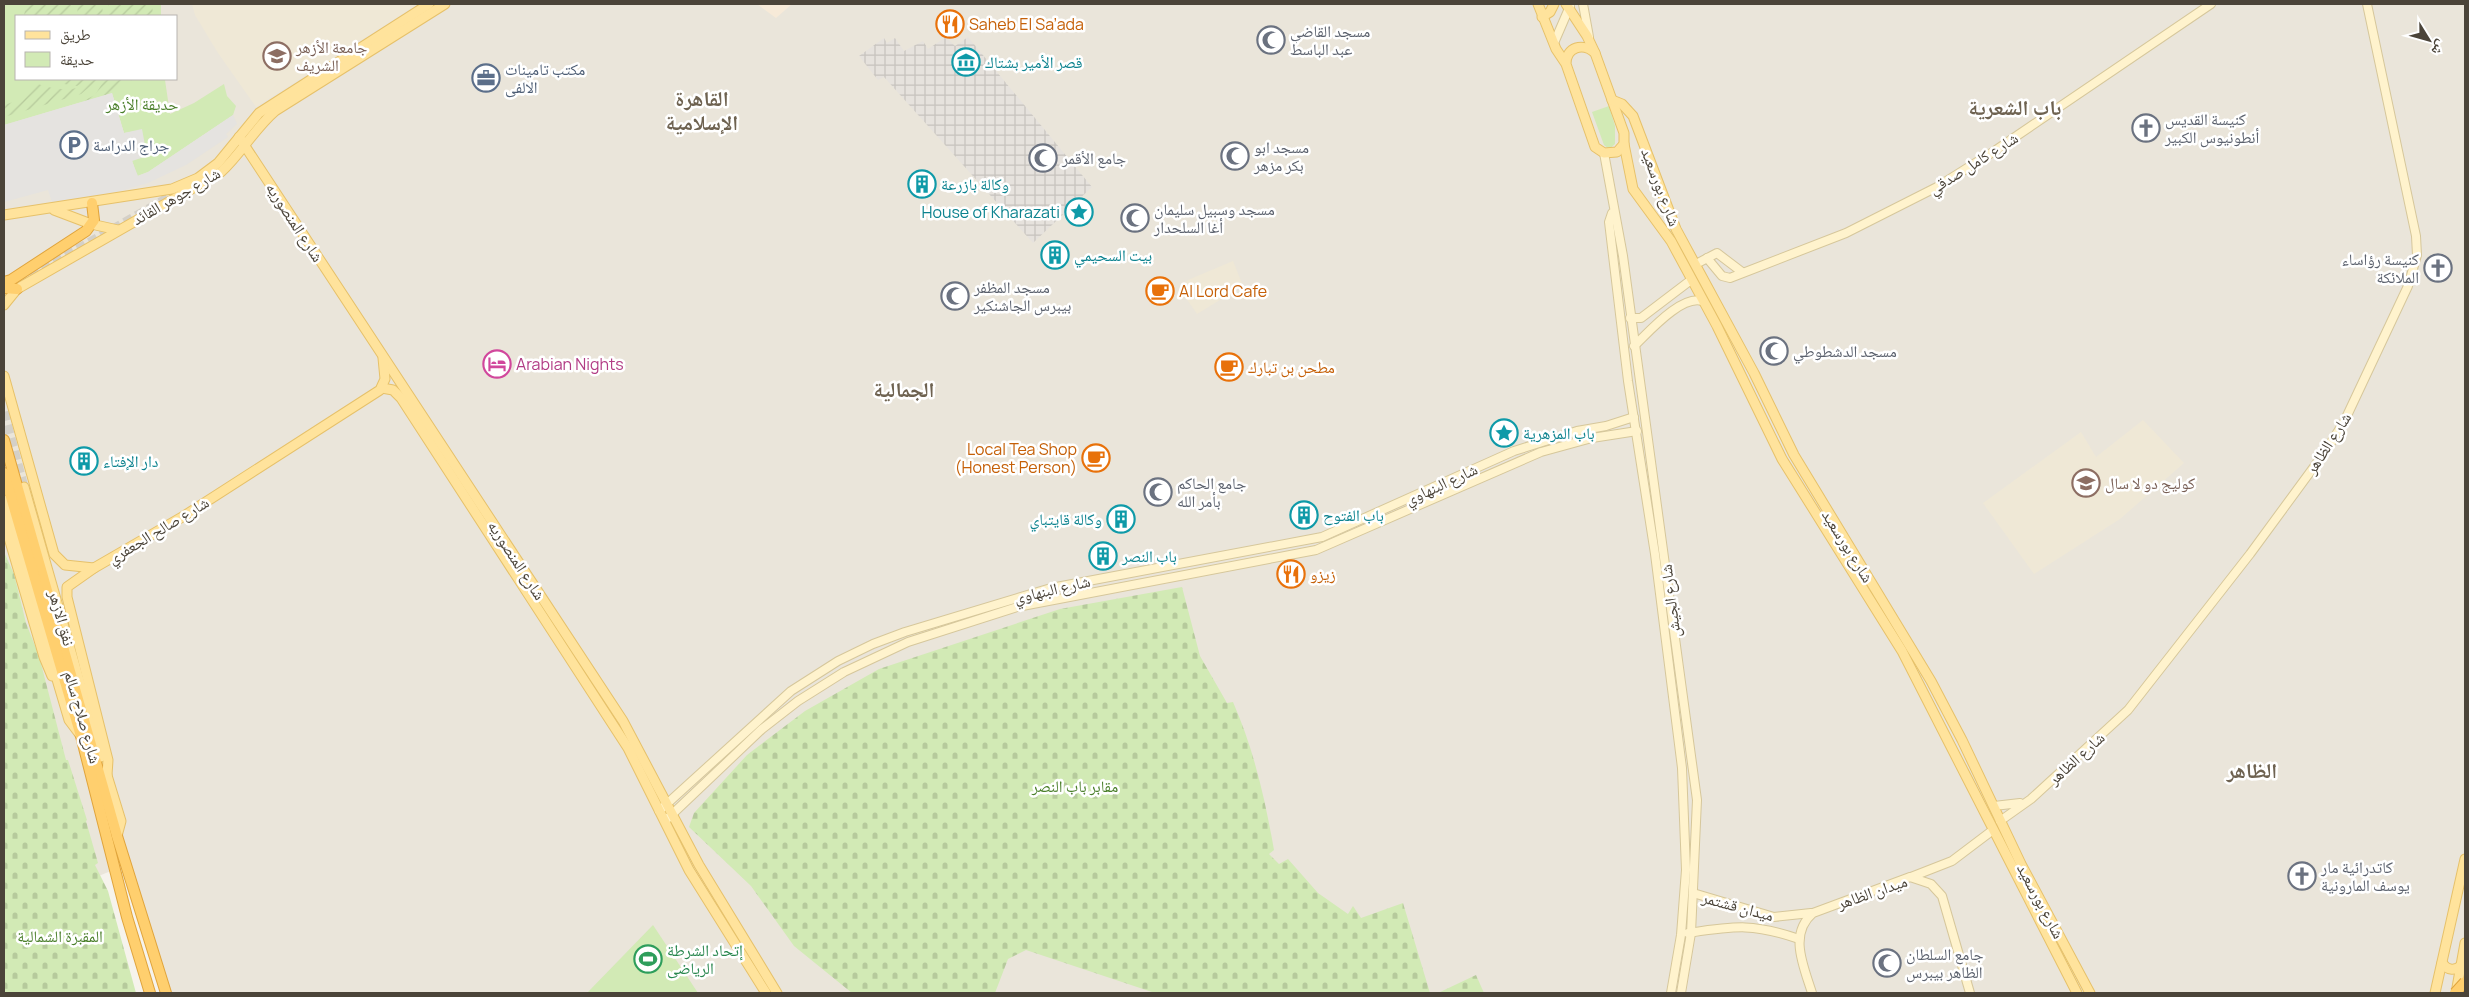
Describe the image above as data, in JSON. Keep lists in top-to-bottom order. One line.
{"streets":{"highway":["شارع صلاح سالم"],"main road":["شارع كامل صدقي","شارع بورسعيد","شارع جوهر القائد","شارع المنصوريه","شارع الظاهر","شارع البنهاوي","شارع صالح الجعفري","شارع الجيش","نفق الازهر","ميدان الظاهر","ميدان قشتمر"]},"crossings":[["شارع بورسعيد","شارع الظاهر"],["شارع جوهر القائد","شارع المنصوريه"],["شارع المنصوريه","شارع البنهاوي"],["شارع المنصوريه","شارع صالح الجعفري"],["شارع البنهاوي","شارع الجيش"],["شارع صالح الجعفري","نفق الازهر"],["شارع الجيش","ميدان قشتمر"],["نفق الازهر","شارع صلاح سالم"],["ميدان الظاهر","ميدان قشتمر"]],"districts":["القاهرة الإسلامية","باب الشعرية","الجمالية","الظاهر"],"parks":["حديقة الأزهر","مقابر باب النصر","المقبرة الشمالية"],"places":{"restaurant":["Saheb El Sa’ada","زيزو"],"mosque":["مسجد القاضي عبد الباسط","مسجد ابو بكر مزهر","جامع الأقمر","مسجد وسبيل سليمان أغا السلحدار","مسجد المظفر بيبرس الجاشنكير","مسجد الدشطوطي","جامع الحاكم بأمر الله","جامع السلطان الظاهر بيبرس"],"school or university":["جامعة الأزهر الشريف","كوليج دو لا سال"],"museum":["قصر الأمير بشتاك"],"office":["مكتب تامينات الالفى"],"church":["كنيسة القديس أنطونيوس الكبير","كنيسة رؤاساء الملائكة","كاتدرائية مار يوسف المارونية"],"parking":["جراج الدراسة"],"building":["وكالة بازرعة","بيت السحيمي","دار الإفتاء","باب الفتوح","وكالة قايتباي","باب النصر"],"place":["House of Kharazati","باب المزهرية"],"cafe":["Al Lord Cafe","مطحن بن تبارك","Local Tea Shop (Honest Person)"],"hotel":["Arabian Nights"],"sports":["إتحاد الشرطة الرياضى"]},"legend":["طريق","حديقة"],"north":"bottom right"}
